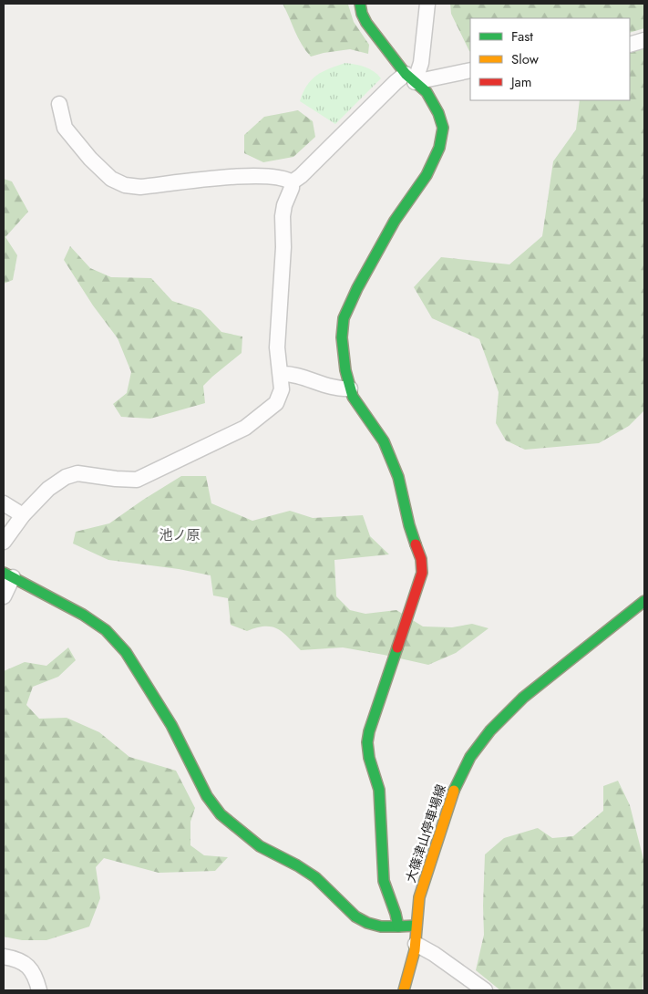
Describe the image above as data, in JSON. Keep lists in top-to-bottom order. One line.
{"streets":{"street":["大篠津山停車場線"]},"districts":["池ノ原"],"legend":["Fast","Slow","Jam"]}
